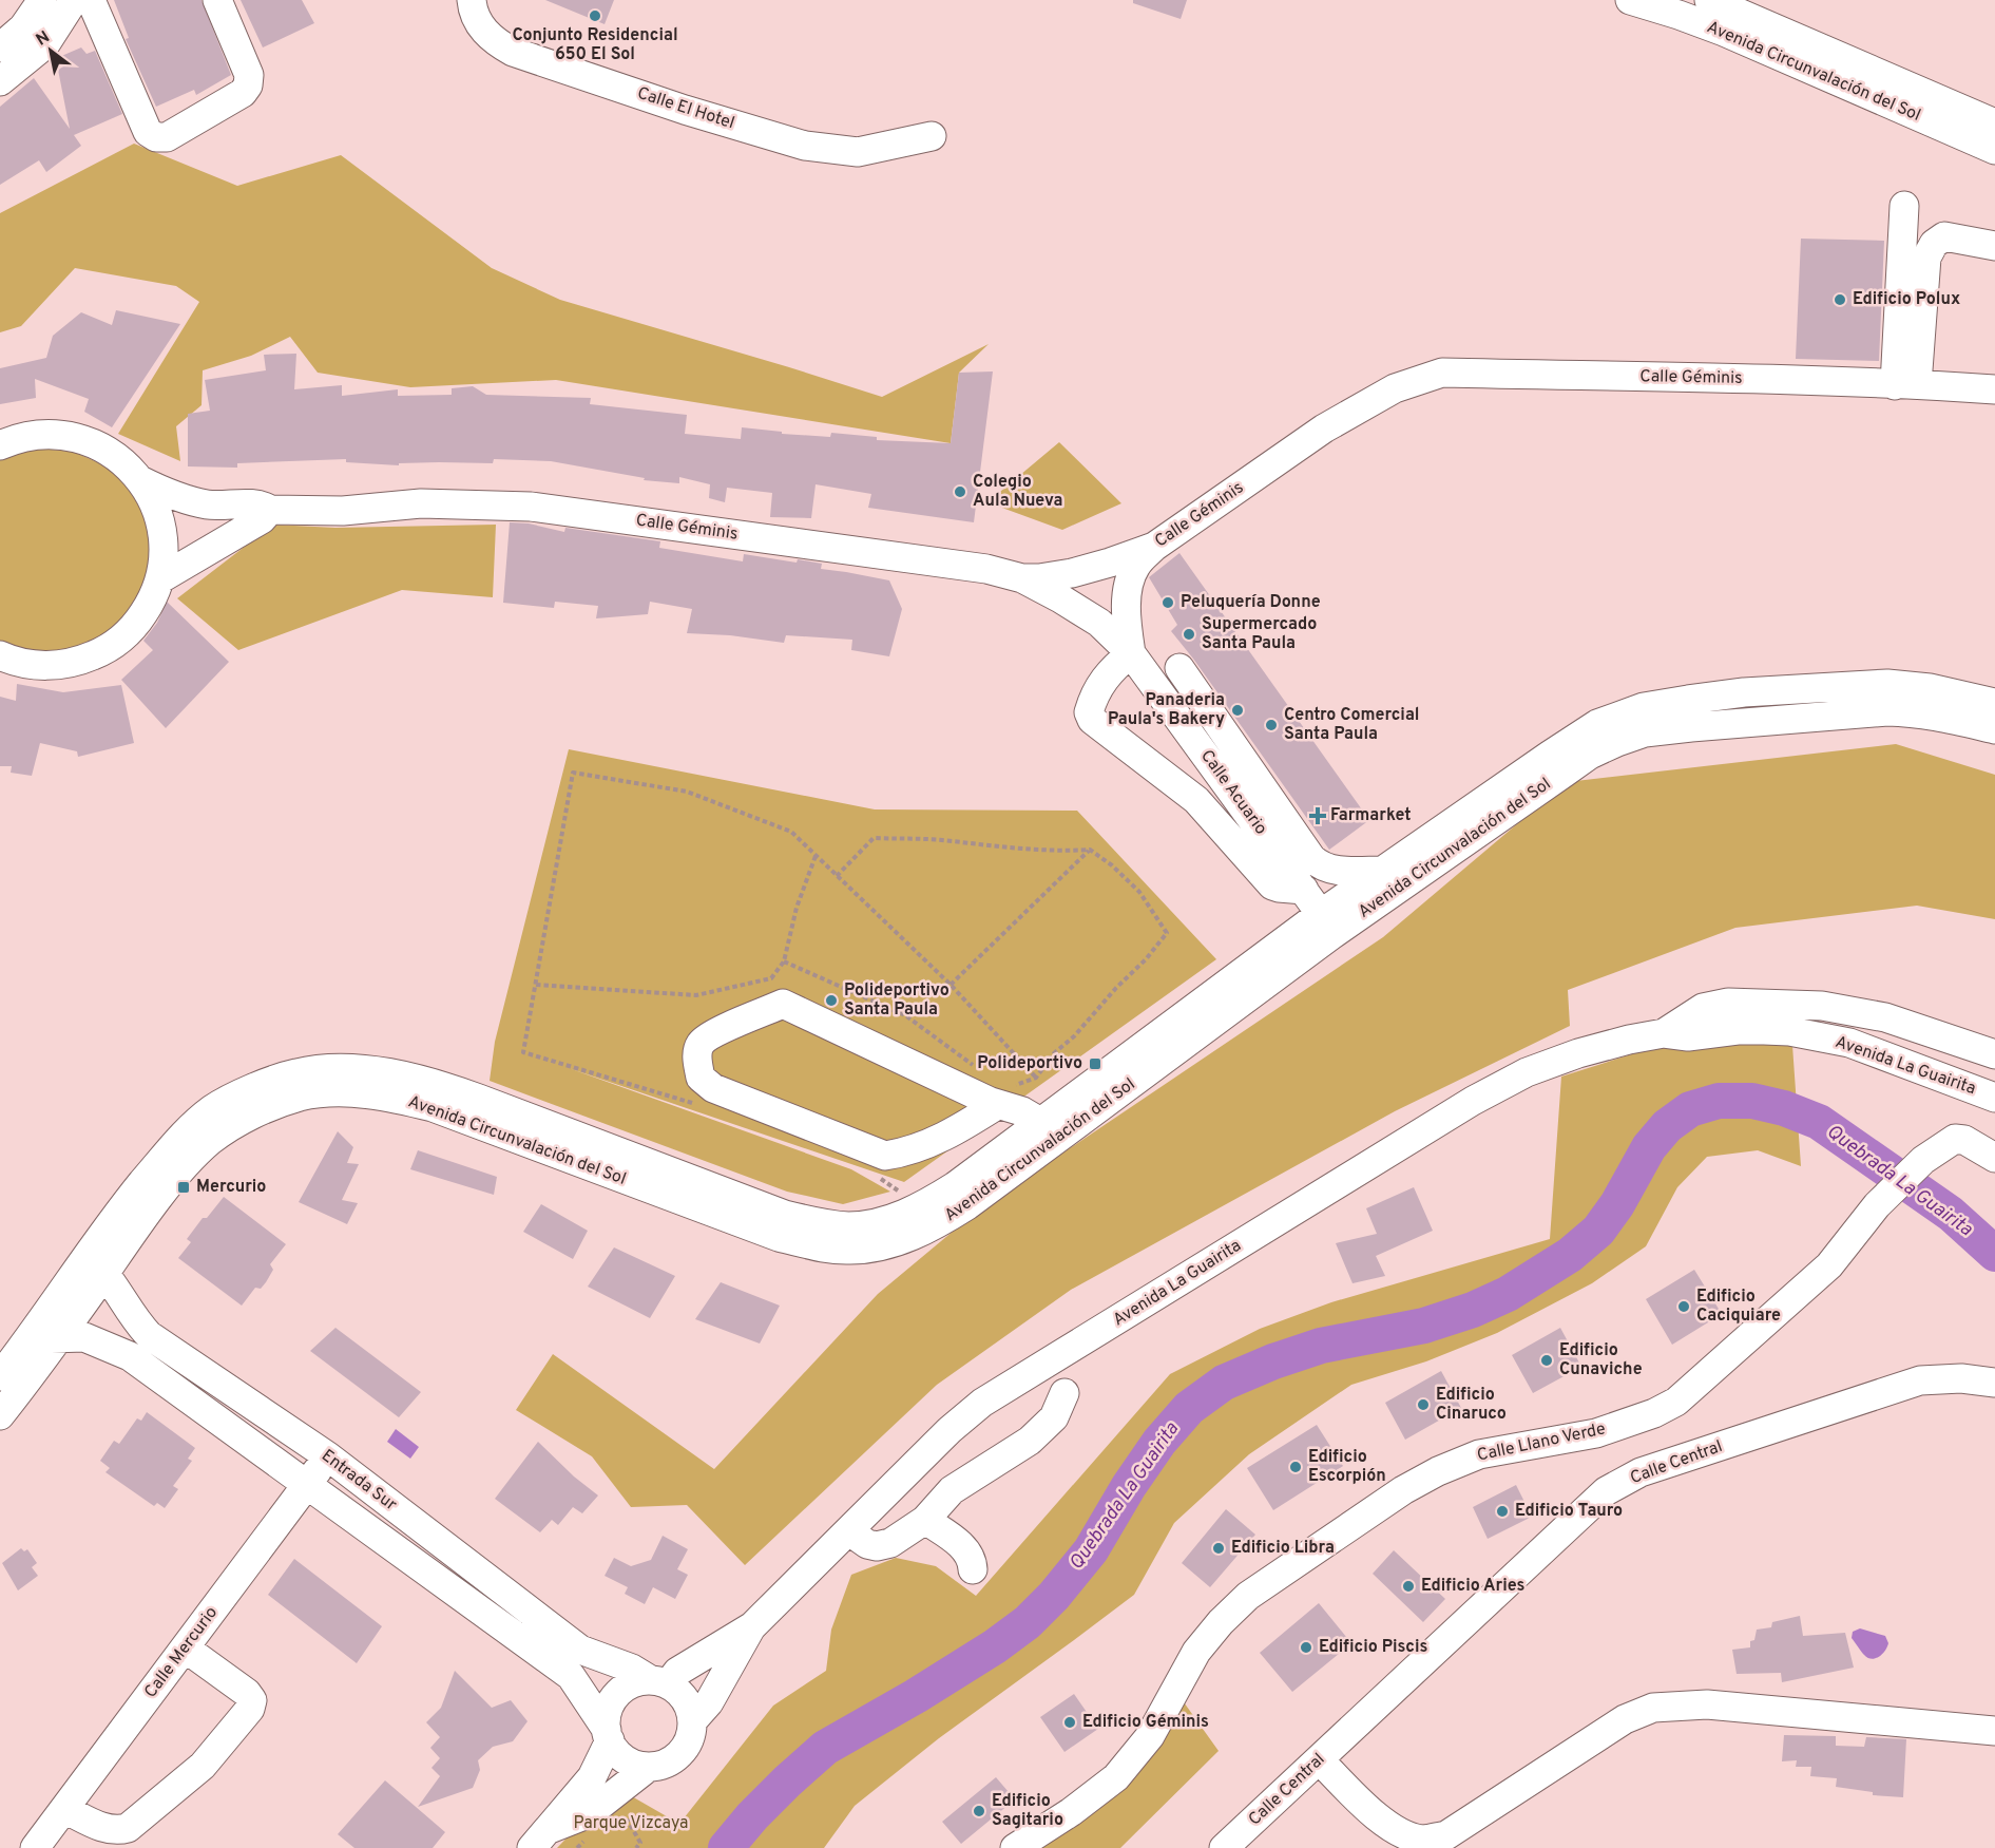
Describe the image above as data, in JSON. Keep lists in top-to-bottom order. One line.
{"streets":{"street":["Avenida Circunvalación del Sol","Calle El Hotel","Calle Géminis","Calle Acuario","Avenida La Guairita","Calle Llano Verde","Calle Central","Entrada Sur","Calle Mercurio"]},"crossings":[["Avenida Circunvalación del Sol","Calle Acuario"],["Avenida Circunvalación del Sol","Entrada Sur"],["Calle Géminis","Calle Acuario"],["Avenida La Guairita","Entrada Sur"],["Entrada Sur","Calle Mercurio"]],"water":["Quebrada La Guairita"],"parks":["Parque Vizcaya"],"places":{"other":["Conjunto Residencial 650 El Sol","Edificio Polux","Colegio Aula Nueva","Peluquería Donne","Supermercado Santa Paula","Panaderia Paula's Bakery","Centro Comercial Santa Paula","Polideportivo Santa Paula","Edificio Caciquiare","Edificio Cunaviche","Edificio Cinaruco","Edificio Escorpión","Edificio Tauro","Edificio Libra","Edificio Aries","Edificio Piscis","Edificio Géminis","Edificio Sagitario"],"health":["Farmarket"],"transit":["Polideportivo","Mercurio"]},"north":"top left"}
